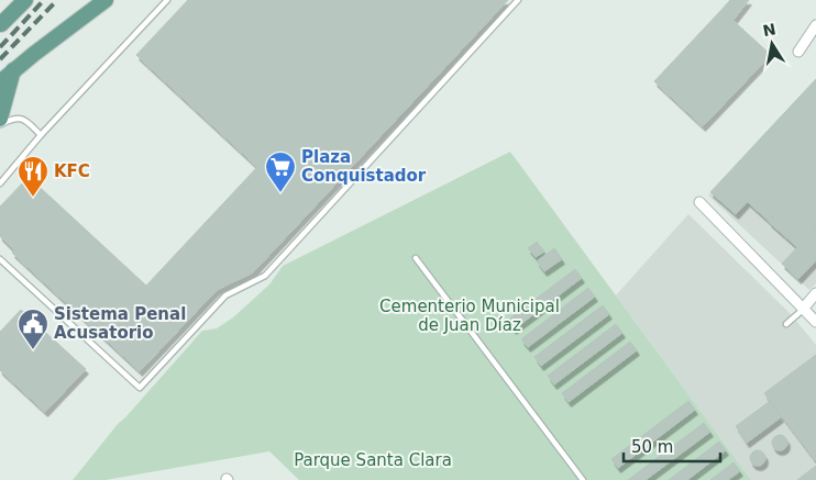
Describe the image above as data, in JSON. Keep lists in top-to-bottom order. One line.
{"parks":["Cementerio Municipal de Juan Díaz","Parque Santa Clara"],"places":{"supermarket":["Plaza Conquistador"],"restaurant":["KFC"],"public building":["Sistema Penal Acusatorio"]},"scale_bar":"50 m","north":"top"}
